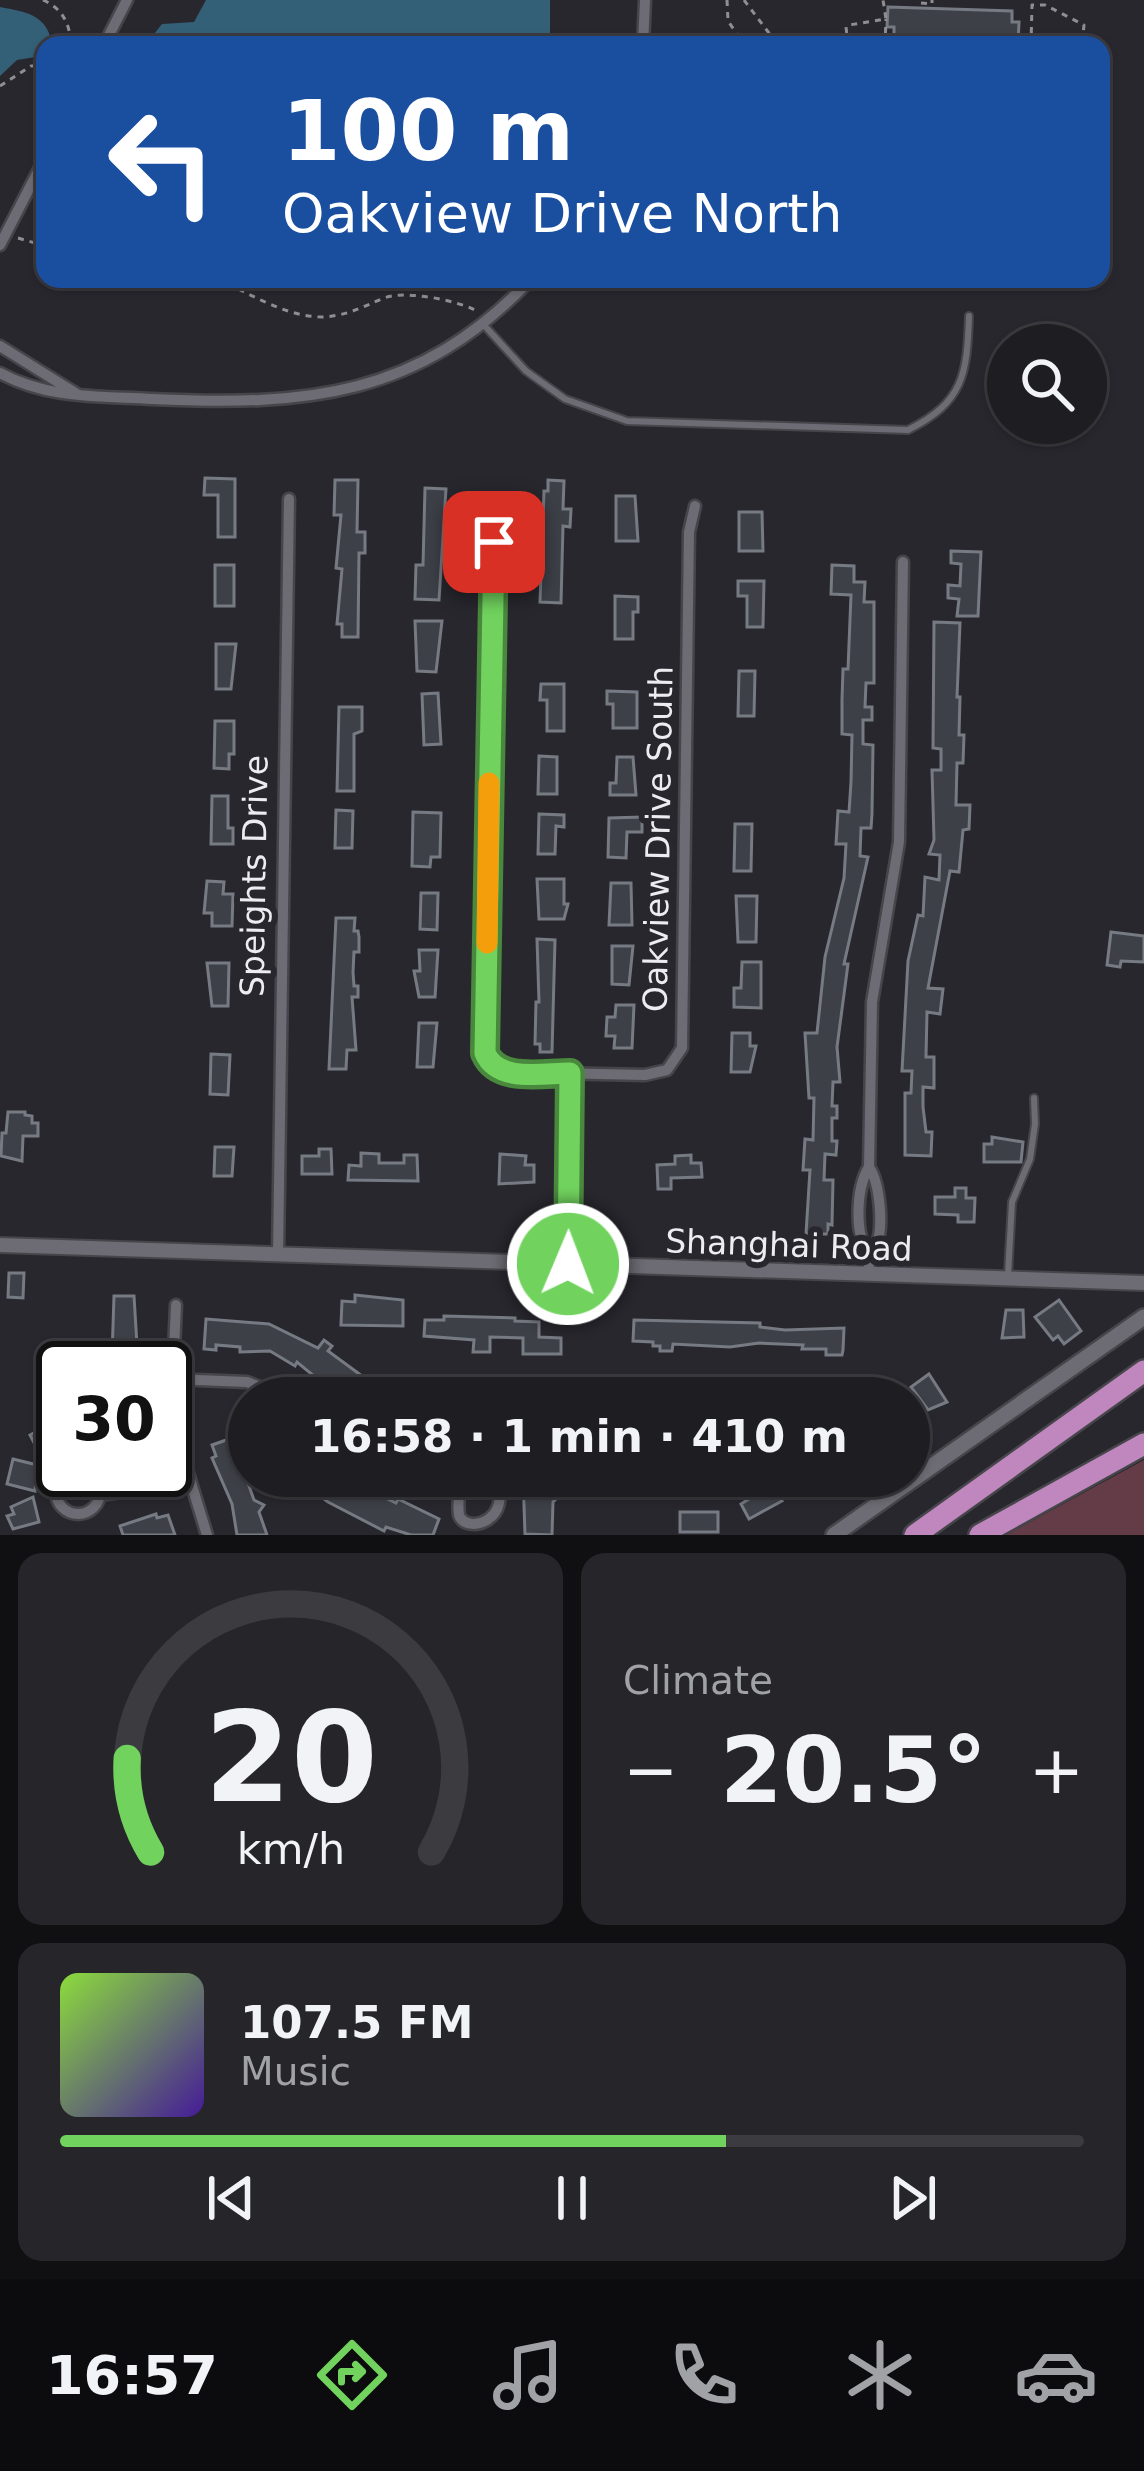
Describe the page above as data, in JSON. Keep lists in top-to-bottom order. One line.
{"streets":{"street":["Oakview Drive South","Speights Drive","Shanghai Road"]},"crossings":[["Speights Drive","Shanghai Road"]],"page":{"turn":["100 m","Oakview Drive North"],"limit":"30","trip":"16:58 · 1 min · 410 m","tile":"Climate","heat":["−","20.5°","+"],"song":["107.5 FM","Music"],"tabs":"16:57","gauge":["20","km/h"]}}
